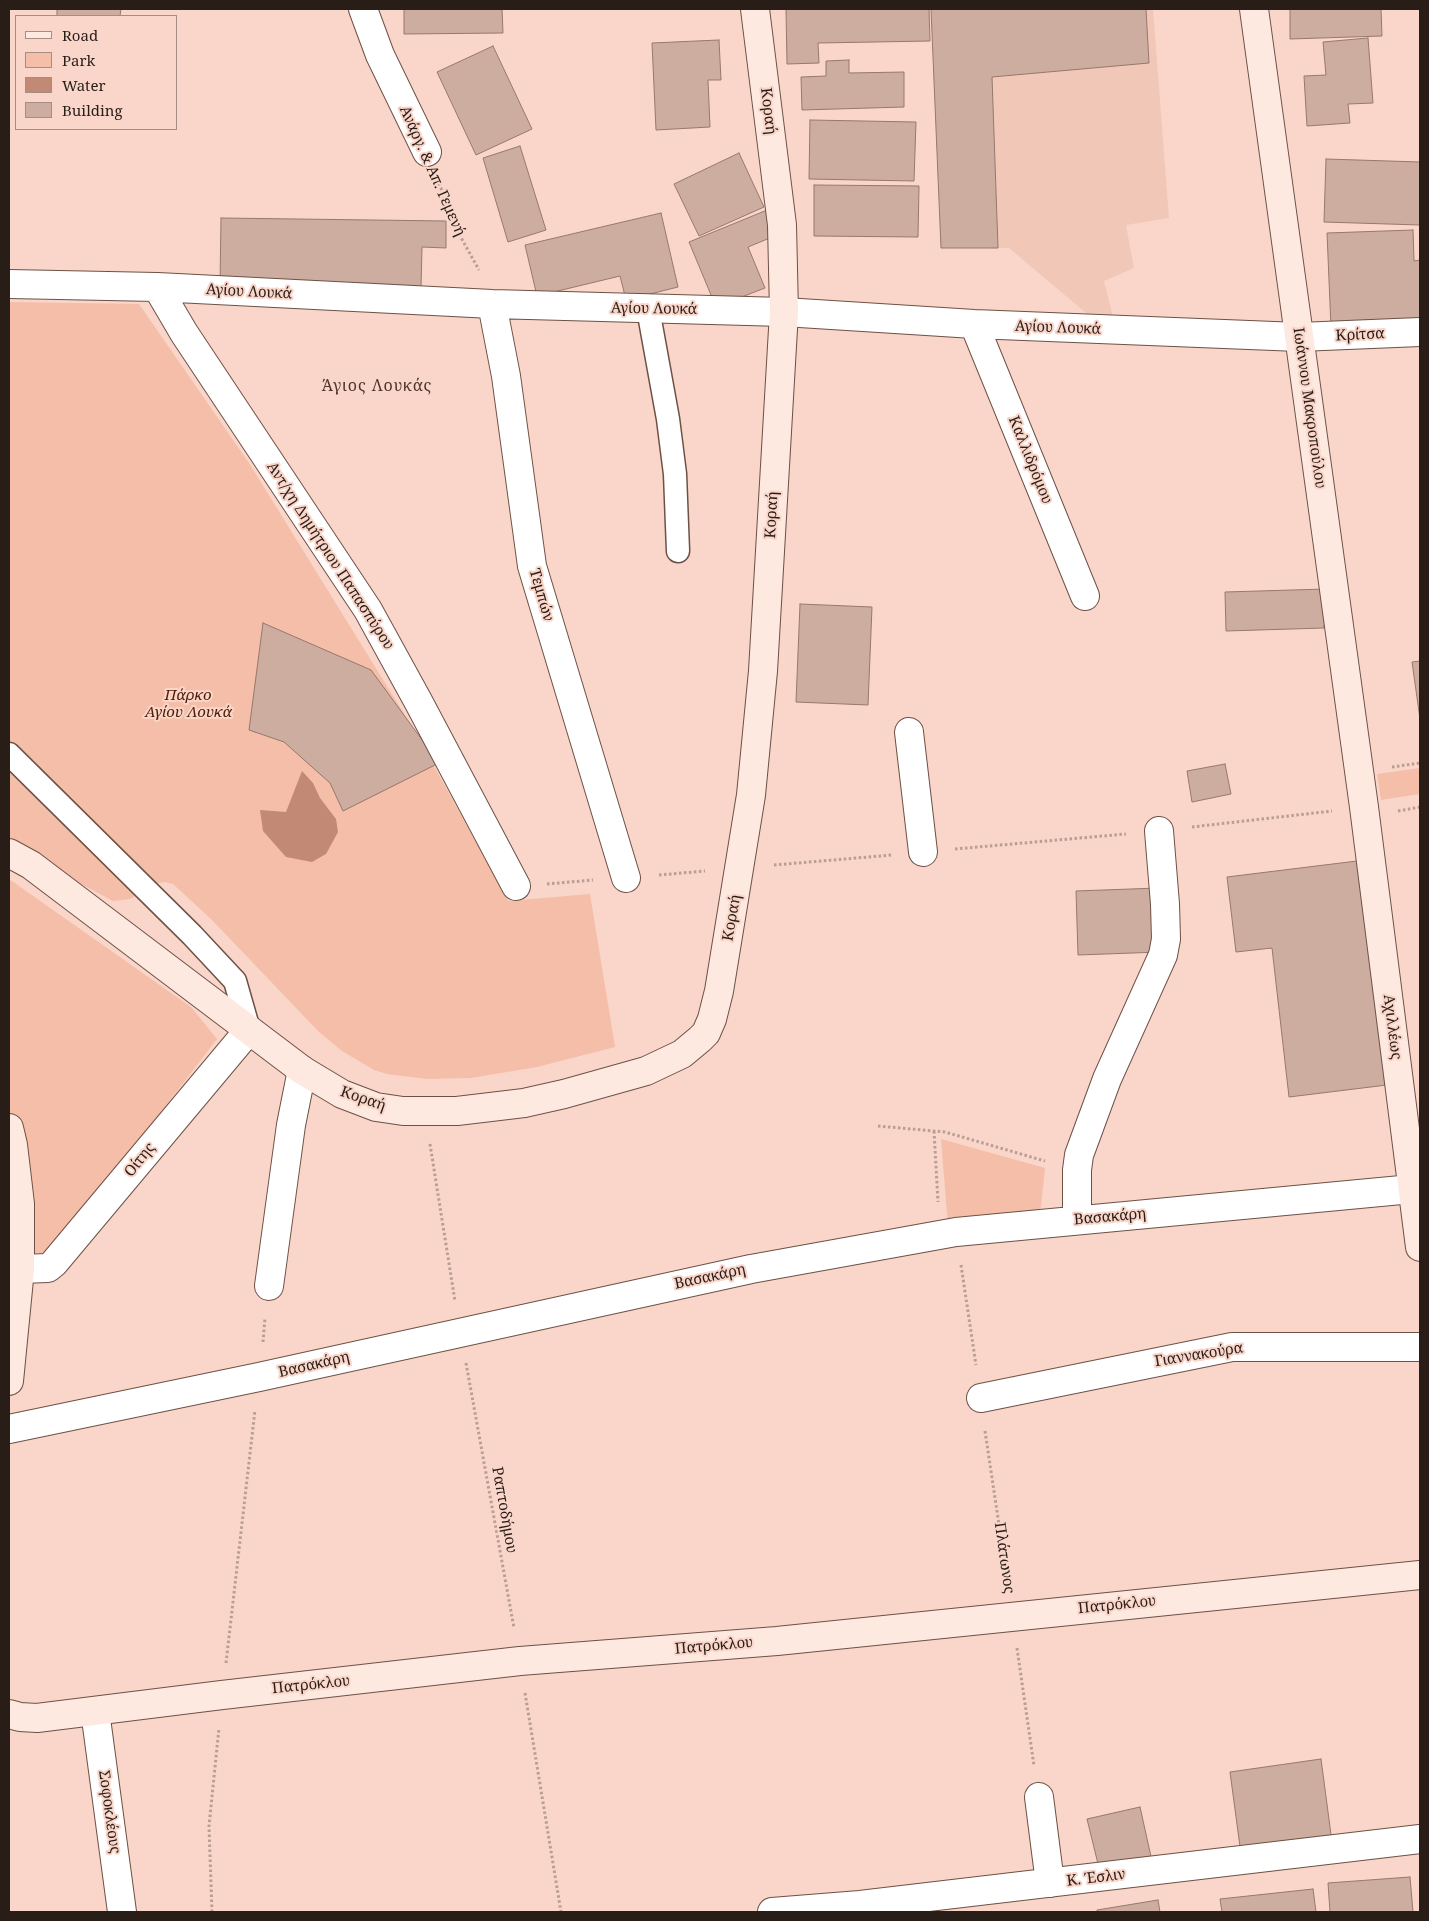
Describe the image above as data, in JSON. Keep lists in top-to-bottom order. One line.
{"streets":{"street":["Κοραή","Ανάργ. & Απ. Γεμενή","Αγίου Λουκά","Κρίτσα","Ιωάννου Μακροπούλου","Καλλιδρόμου","Αντ/χη Δημήτριου Παπασπύρου","Τεμπών","Αχιλλέως","Οίτης","Βασακάρη","Γιαννακούρα","Πατρόκλου","Σοφοκλέους","K. Έσλιν"],"path":["Ραπτοδήμου","Πλάτωνος"]},"crossings":[["Κοραή","Αγίου Λουκά"],["Κοραή","Οίτης"],["Κοραή","Ραπτοδήμου"],["Ανάργ. & Απ. Γεμενή","Αγίου Λουκά"],["Ανάργ. & Απ. Γεμενή","Τεμπών"],["Αγίου Λουκά","Κρίτσα"],["Αγίου Λουκά","Ιωάννου Μακροπούλου"],["Αγίου Λουκά","Καλλιδρόμου"],["Αγίου Λουκά","Αντ/χη Δημήτριου Παπασπύρου"],["Αγίου Λουκά","Τεμπών"],["Κρίτσα","Ιωάννου Μακροπούλου"],["Ιωάννου Μακροπούλου","Αχιλλέως"],["Αχιλλέως","Βασακάρη"],["Βασακάρη","Ραπτοδήμου"],["Βασακάρη","Πλάτωνος"],["Γιαννακούρα","Πλάτωνος"],["Ραπτοδήμου","Πατρόκλου"],["Πλάτωνος","Πατρόκλου"],["Πατρόκλου","Σοφοκλέους"]],"districts":["Άγιος Λουκάς"],"parks":["Πάρκο Αγίου Λουκά"],"legend":["Road","Park","Water","Building"]}
